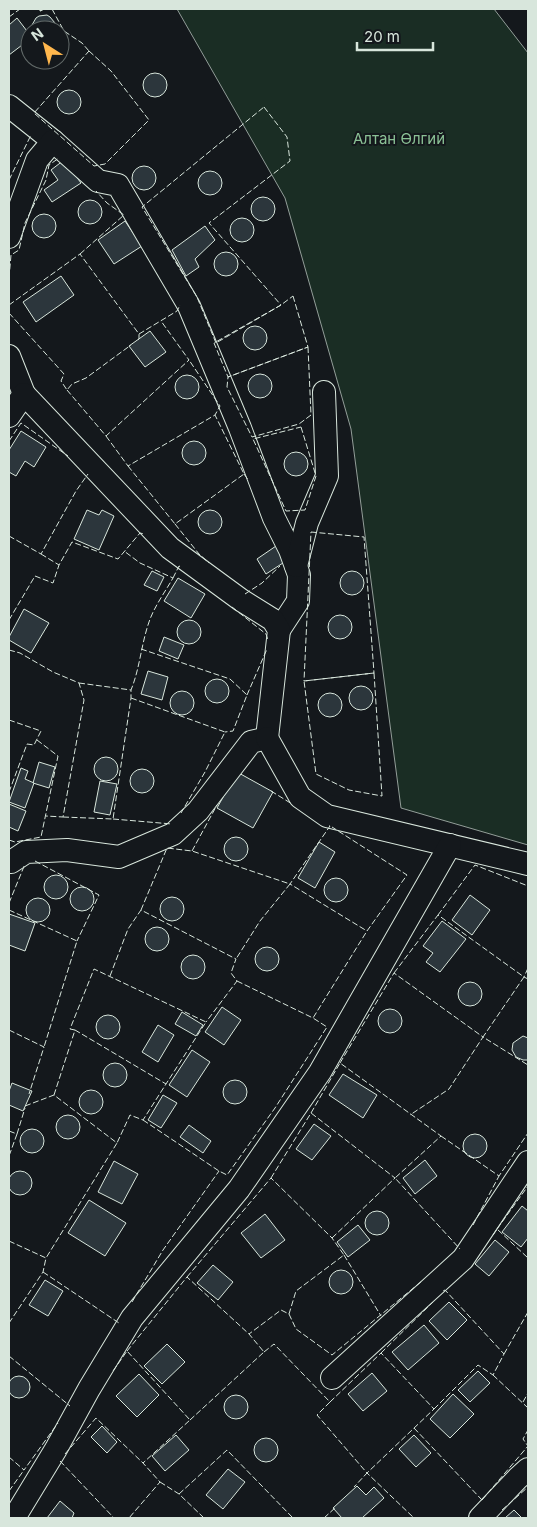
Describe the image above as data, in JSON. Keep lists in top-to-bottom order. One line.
{"parks":["Алтан Өлгий"],"scale_bar":"20 m","north":"top left"}
